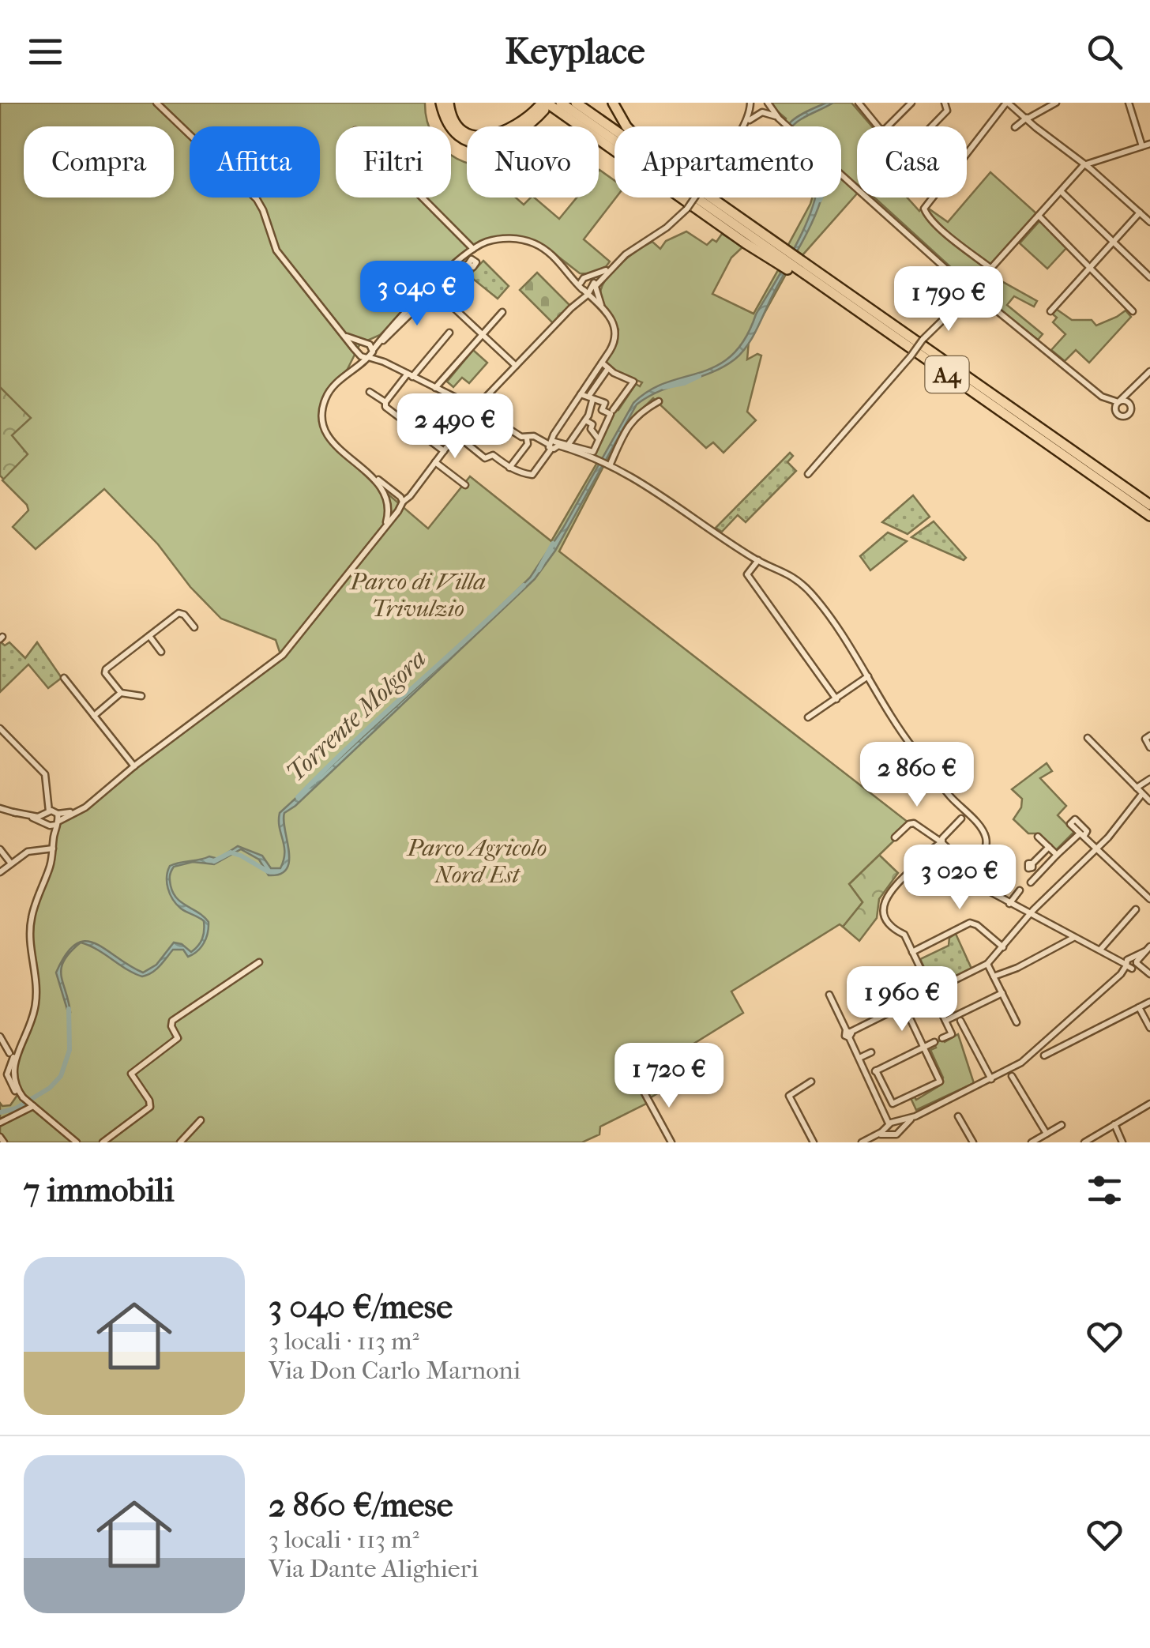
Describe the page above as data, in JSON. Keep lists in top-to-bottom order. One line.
{"streets":{"highway":["A4"]},"water":["Torrente Molgora"],"parks":["Parco di Villa Trivulzio","Parco Agricolo Nord Est"],"page":{"header":"Keyplace","chip":["Compra","Affitta","Filtri","Nuovo","Appartamento","Casa"],"price":["3 040 €","1 790 €","2 490 €","2 860 €","3 020 €","1 960 €","1 720 €"],"heading":"7 immobili","list":[{"name":"3 040 €/mese","note":"3 locali · 113 m² · Via Don Carlo Marnoni"},{"name":"2 860 €/mese","note":"3 locali · 113 m² · Via Dante Alighieri"}]}}
